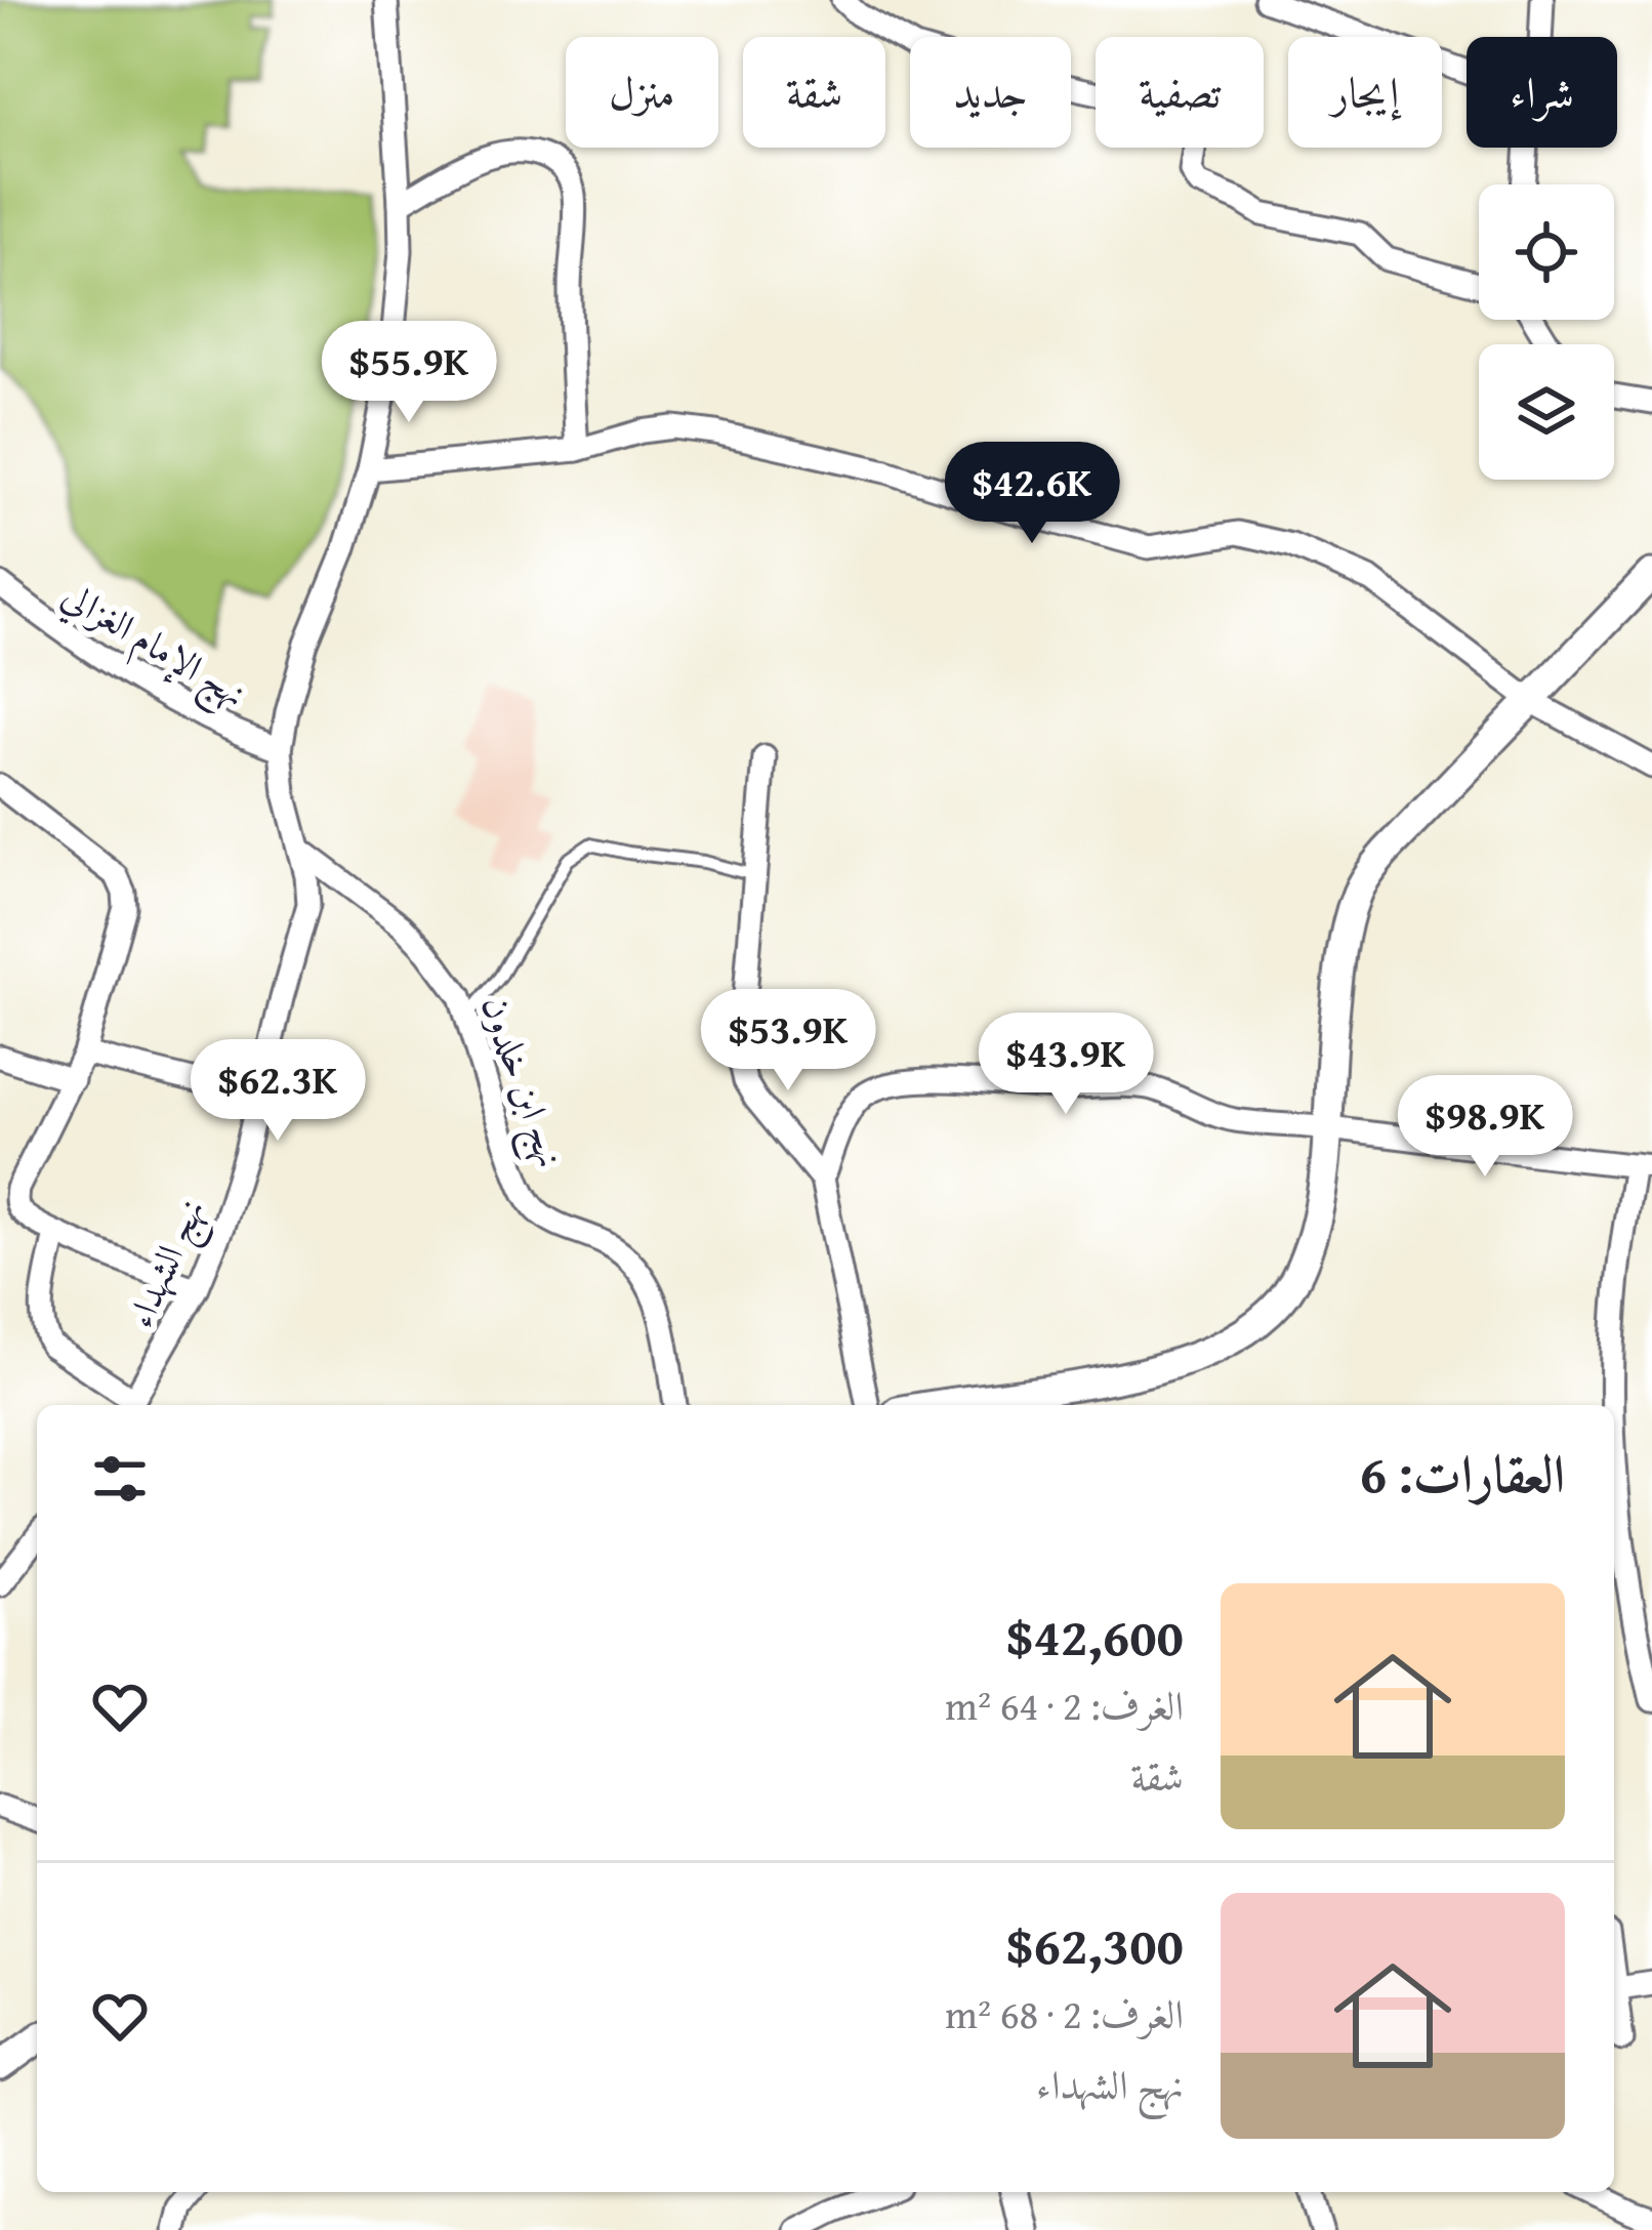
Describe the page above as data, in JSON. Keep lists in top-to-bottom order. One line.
{"streets":{"street":["نهج الإمام الغزالي","نهج ابن خلدون","نهج الشهداء"]},"crossings":[["نهج الإمام الغزالي","نهج الشهداء"],["نهج ابن خلدون","نهج الشهداء"]],"page":{"chip":["شراء","إيجار","تصفية","جديد","شقة","منزل"],"price":["$55.9K","$42.6K","$53.9K","$43.9K","$62.3K","$98.9K"],"heading":"العقارات: 6","list":[{"name":"$42,600","note":"الغرف: 2 · 64 m² · شقة"},{"name":"$62,300","note":"الغرف: 2 · 68 m² · نهج الشهداء"}]}}
